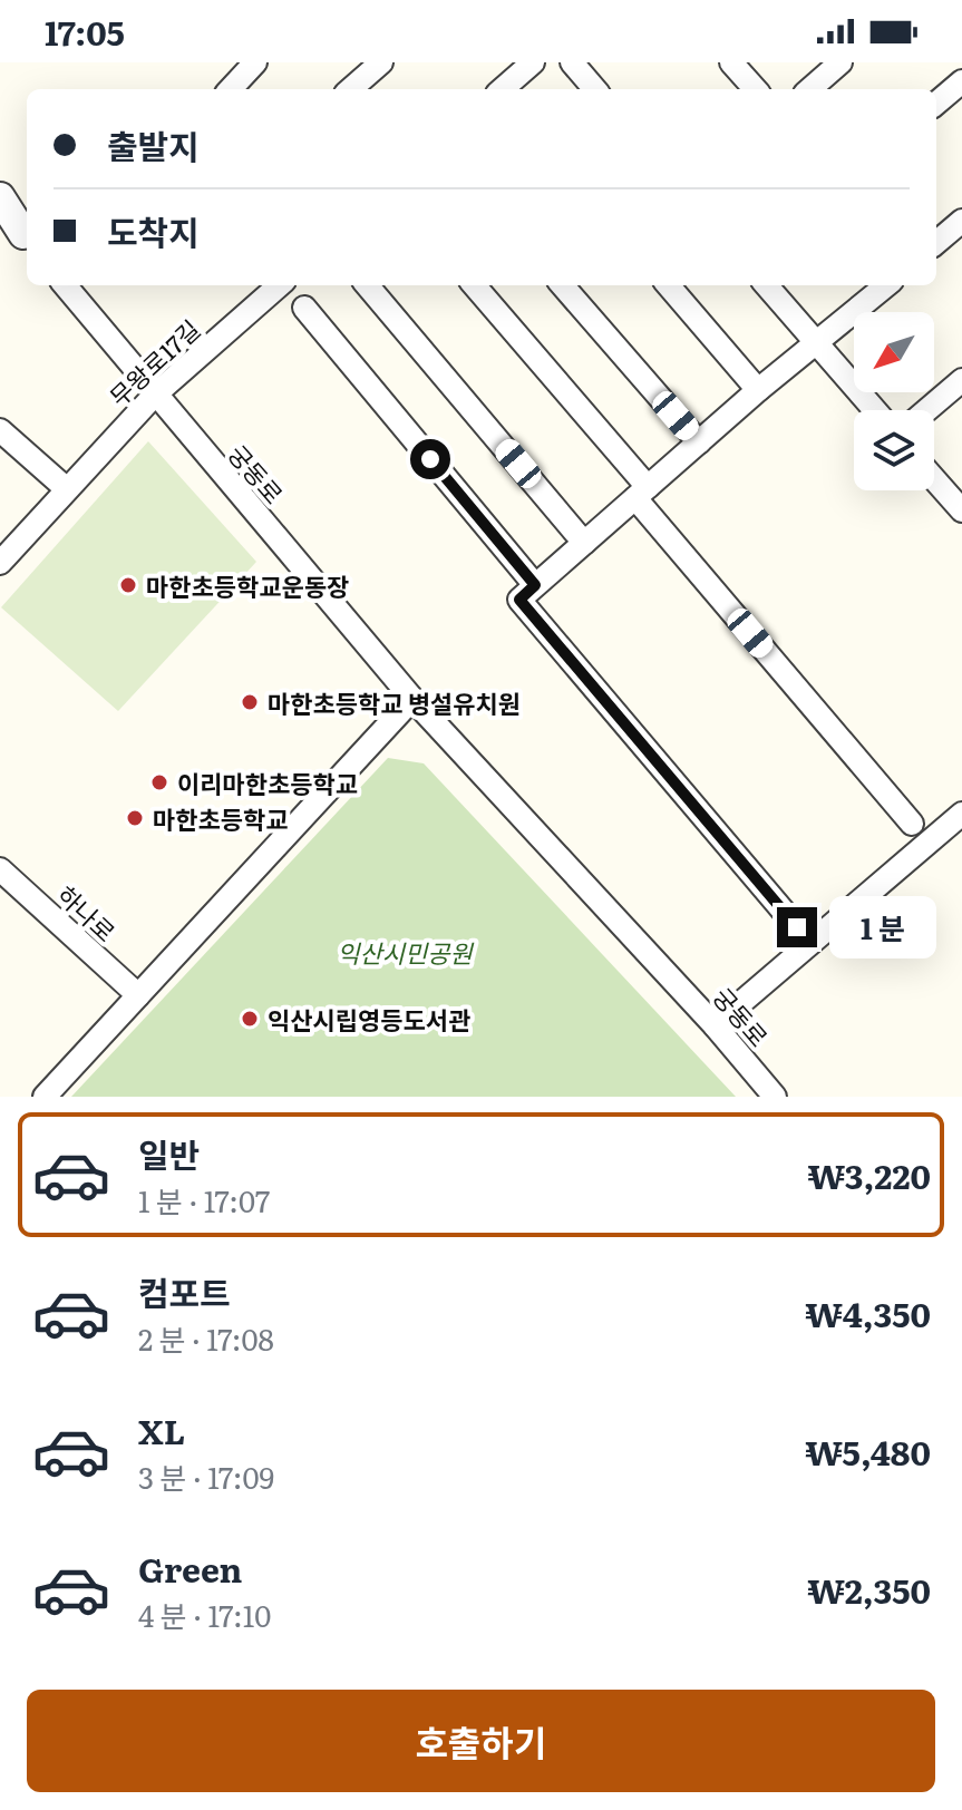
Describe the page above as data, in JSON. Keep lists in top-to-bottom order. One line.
{"streets":{"street":["무왕로17길","궁동로","하나로"]},"crossings":[["무왕로17길","궁동로"]],"parks":["익산시민공원"],"places":["마한초등학교운동장","마한초등학교 병설유치원","이리마한초등학교","마한초등학교","익산시립영등도서관"],"north":"bottom left","page":{"status":"17:05","banner":["출발지","도착지"],"bubble":"1 분","list":[{"name":"일반","note":"1 분 · 17:07","value":"₩3,220"},{"name":"컴포트","note":"2 분 · 17:08","value":"₩4,350"},{"name":"XL","note":"3 분 · 17:09","value":"₩5,480"},{"name":"Green","note":"4 분 · 17:10","value":"₩2,350"}],"buttons":"호출하기"}}
